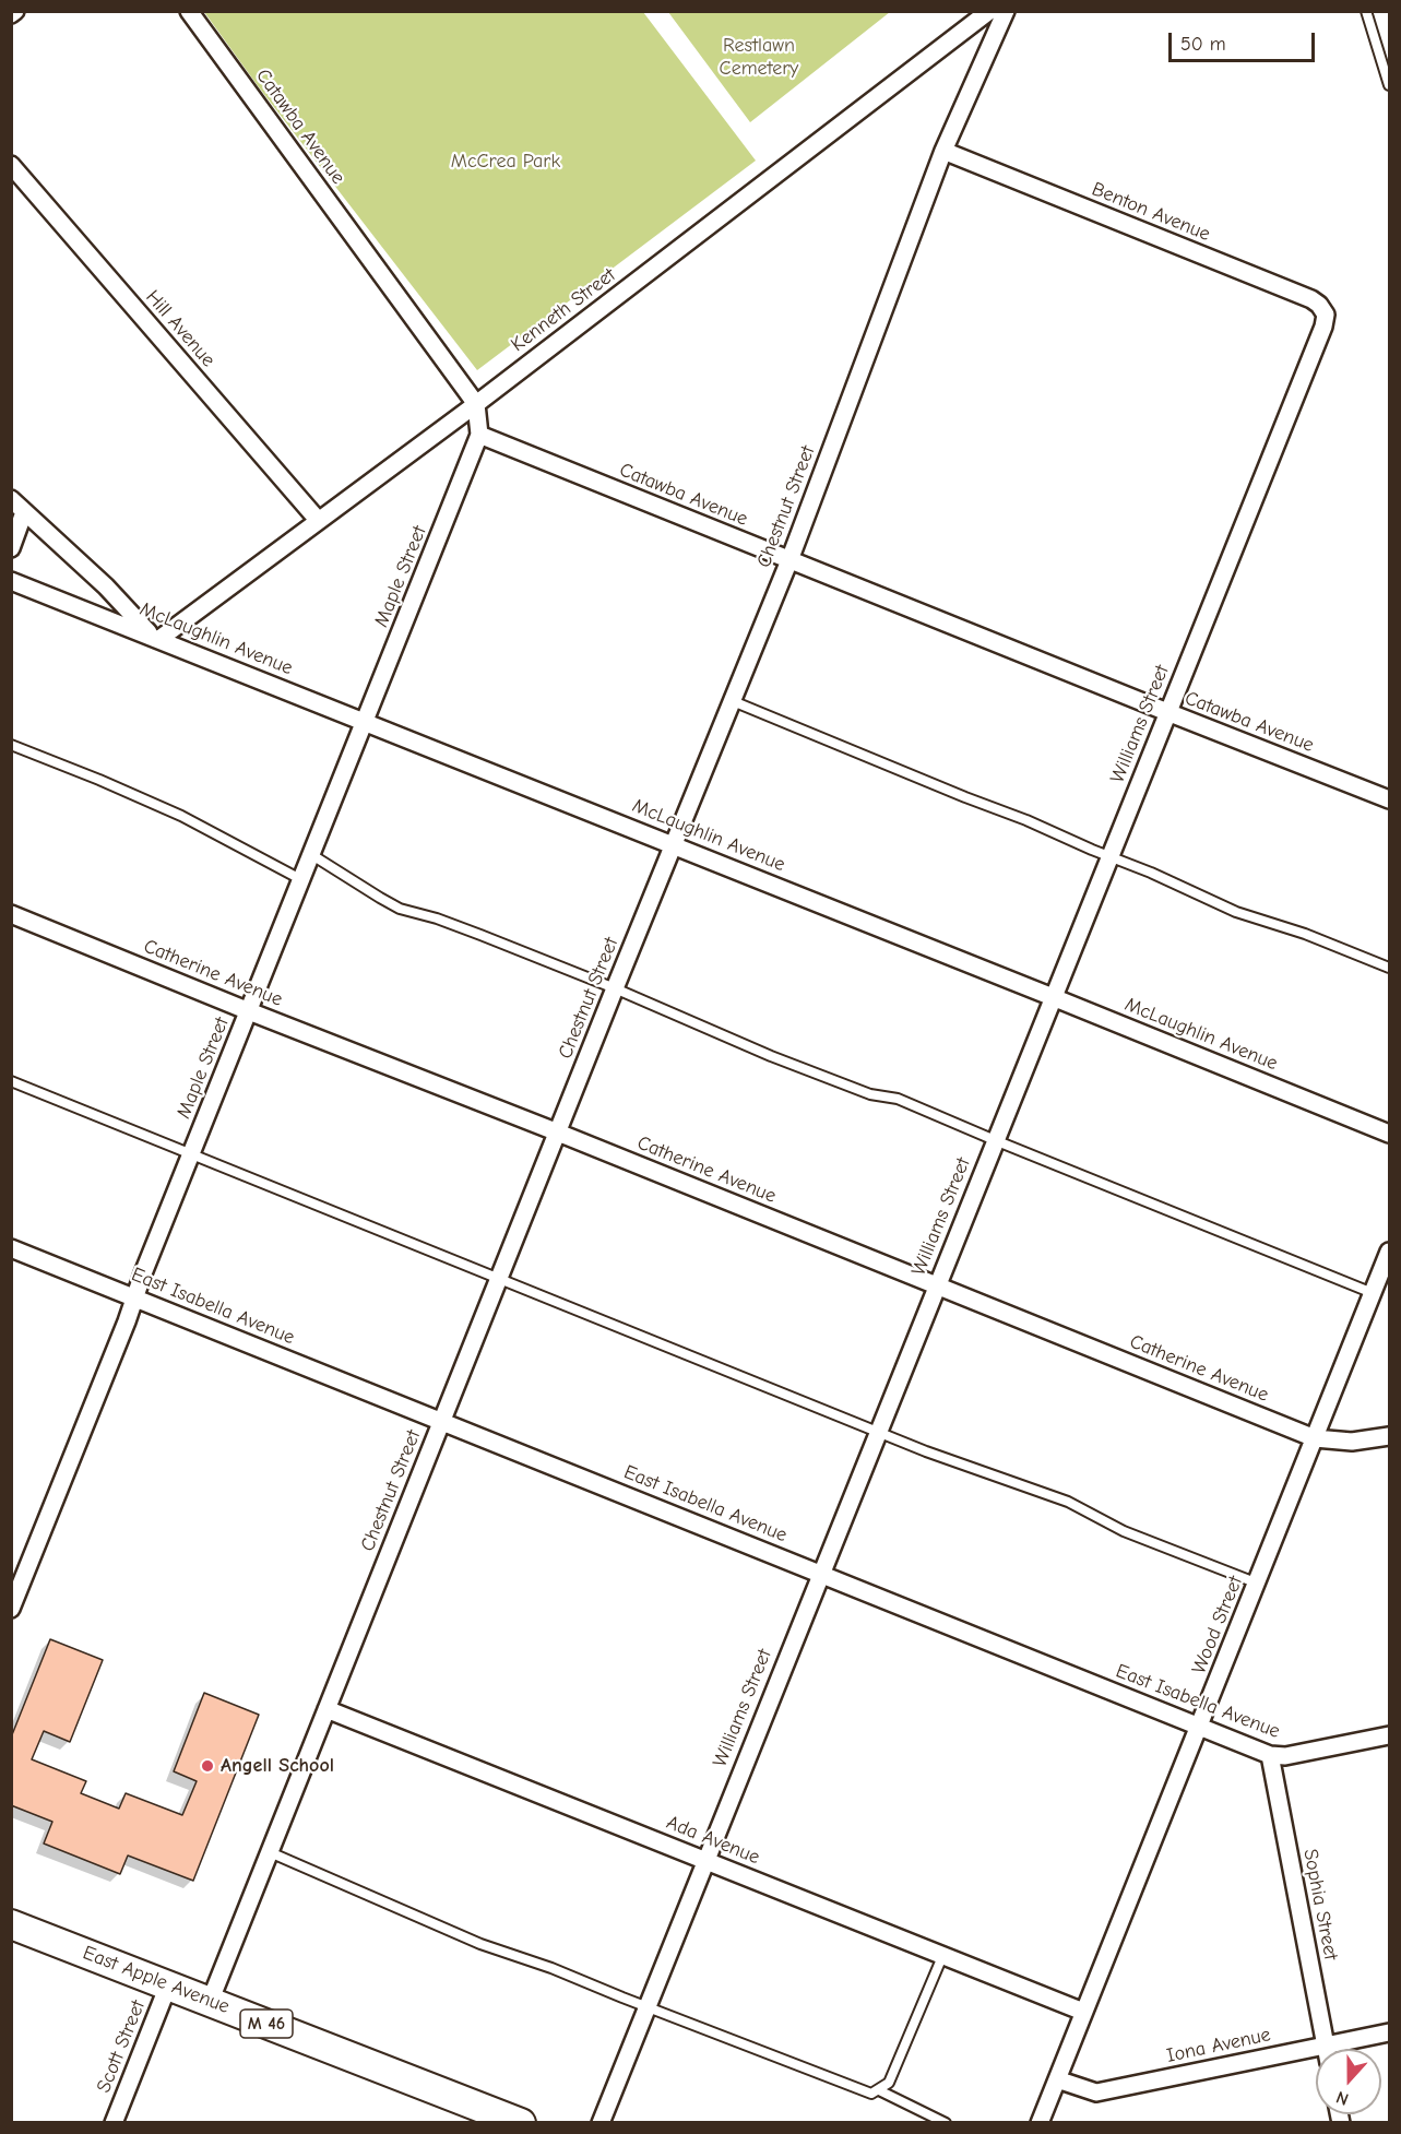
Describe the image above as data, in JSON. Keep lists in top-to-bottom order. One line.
{"streets":{"main road":["East Apple Avenue","M 46"],"street":["Catawba Avenue","Benton Avenue","Kenneth Street","Hill Avenue","Chestnut Street","Maple Street","McLaughlin Avenue","Williams Street","Catherine Avenue","East Isabella Avenue","Wood Street","Ada Avenue","Sophia Street","Iona Avenue","Scott Street"]},"crossings":[["Catawba Avenue","Kenneth Street"],["Catawba Avenue","Chestnut Street"],["Catawba Avenue","Maple Street"],["Catawba Avenue","Williams Street"],["Benton Avenue","Chestnut Street"],["Benton Avenue","Williams Street"],["Kenneth Street","Hill Avenue"],["Kenneth Street","McLaughlin Avenue"],["Chestnut Street","McLaughlin Avenue"],["Chestnut Street","Catherine Avenue"],["Chestnut Street","East Isabella Avenue"],["Chestnut Street","Ada Avenue"],["Chestnut Street","East Apple Avenue"],["Maple Street","McLaughlin Avenue"],["Maple Street","Catherine Avenue"],["Maple Street","East Isabella Avenue"],["McLaughlin Avenue","Williams Street"],["Williams Street","Catherine Avenue"],["Williams Street","East Isabella Avenue"],["Williams Street","Ada Avenue"],["Catherine Avenue","Wood Street"],["East Isabella Avenue","Wood Street"],["East Isabella Avenue","Sophia Street"],["Wood Street","Ada Avenue"],["Wood Street","Iona Avenue"],["Sophia Street","Iona Avenue"],["East Apple Avenue","Scott Street"]],"parks":["Restlawn Cemetery","McCrea Park"],"places":["Angell School"],"scale_bar":"50 m","north":"bottom"}
